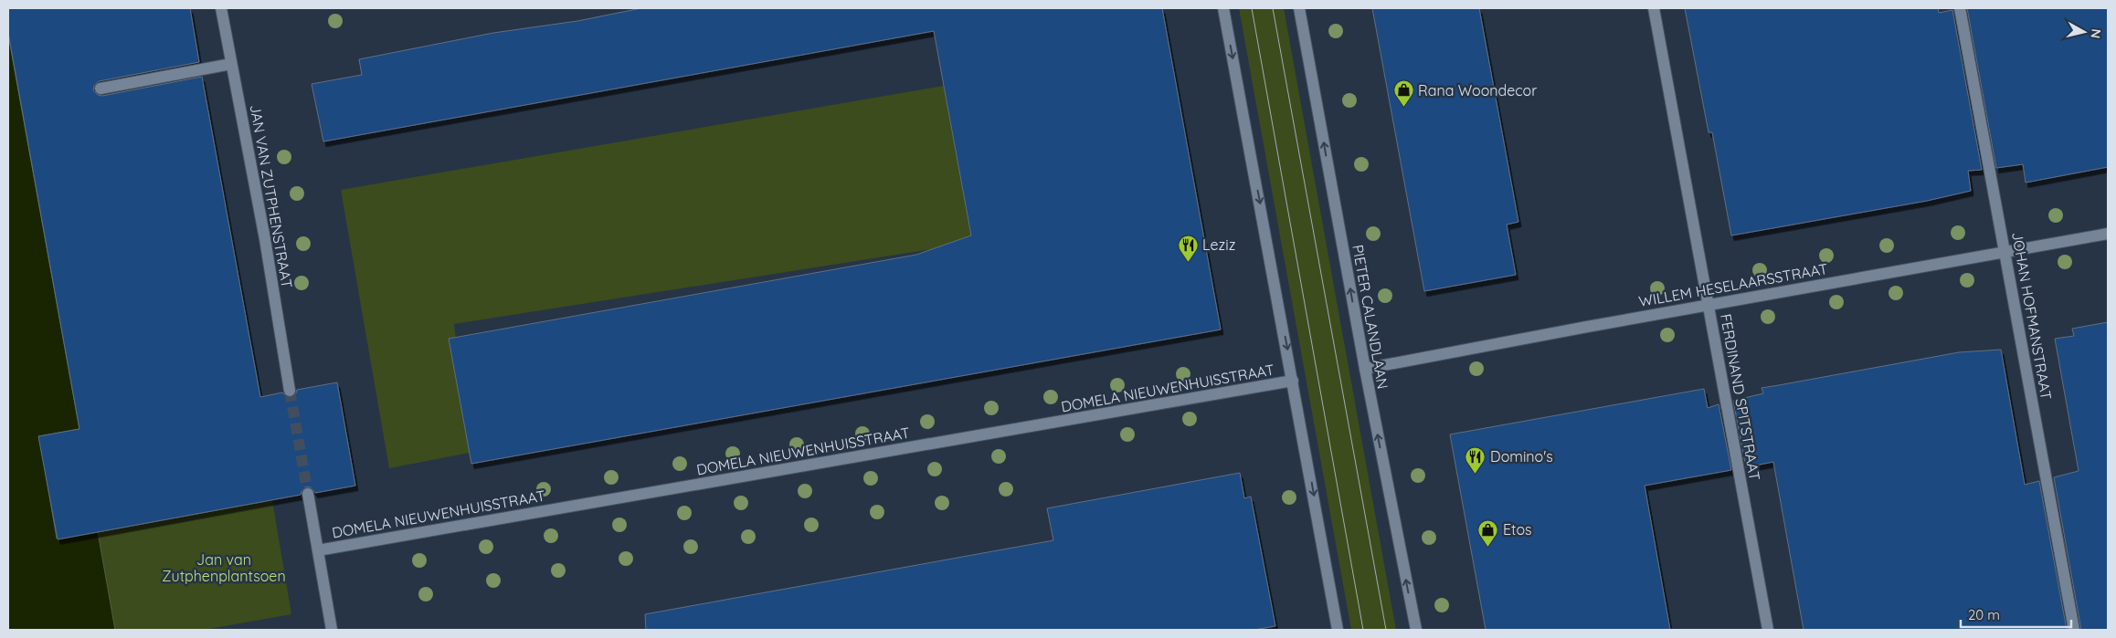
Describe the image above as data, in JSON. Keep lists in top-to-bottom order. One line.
{"streets":{"street":["JAN VAN ZUTPHENSTRAAT","WILLEM HESELAARSSTRAAT","JOHAN HOFMANSTRAAT","PIETER CALANDLAAN","DOMELA NIEUWENHUISSTRAAT","FERDINAND SPITSTRAAT"]},"crossings":[["WILLEM HESELAARSSTRAAT","JOHAN HOFMANSTRAAT"],["WILLEM HESELAARSSTRAAT","PIETER CALANDLAAN"],["WILLEM HESELAARSSTRAAT","FERDINAND SPITSTRAAT"]],"parks":["Jan van Zutphenplantsoen"],"places":{"shop":["Rana Woondecor","Etos"],"restaurant":["Leziz","Domino's"]},"scale_bar":"20 m","north":"right"}
